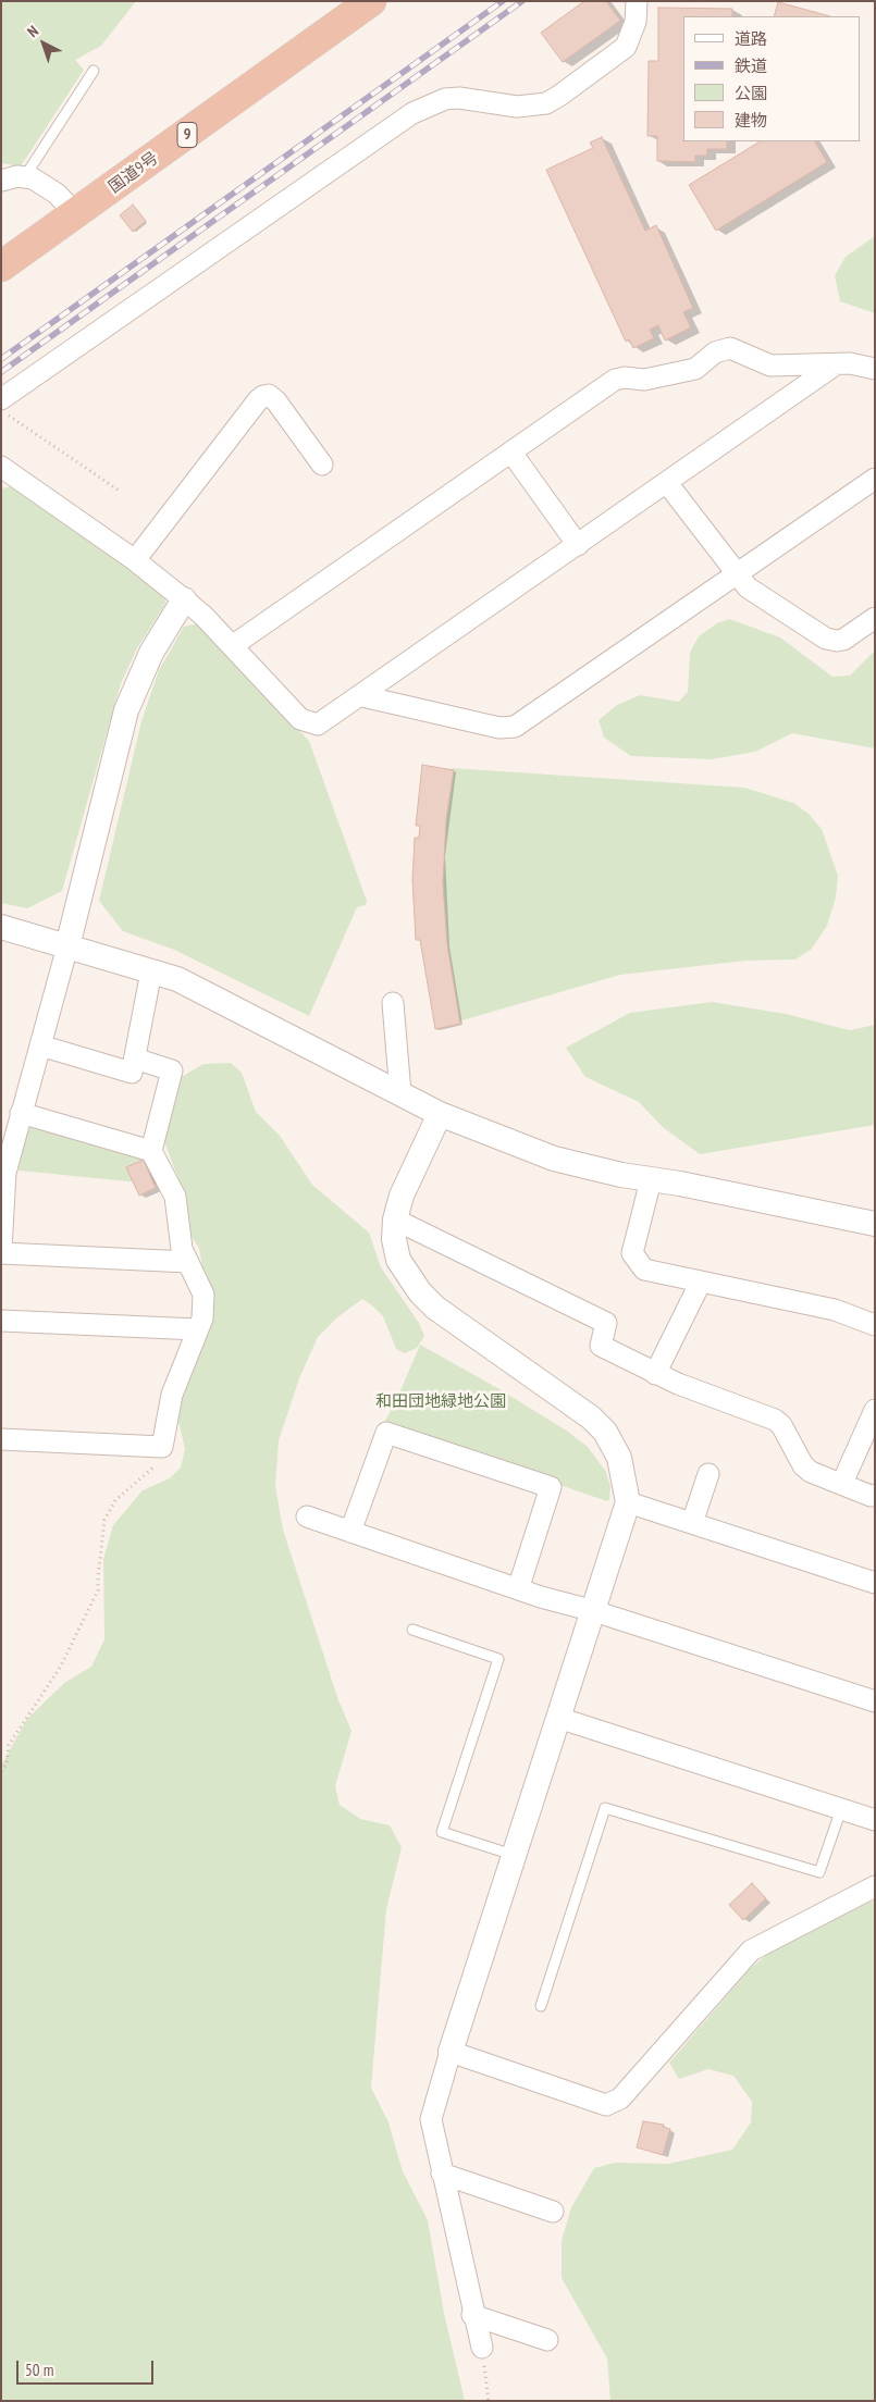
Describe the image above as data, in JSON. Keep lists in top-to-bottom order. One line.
{"streets":{"highway":["9","国道9号"]},"parks":["和田団地緑地公園"],"legend":["道路","鉄道","公園","建物"],"scale_bar":"50 m","north":"top left"}
